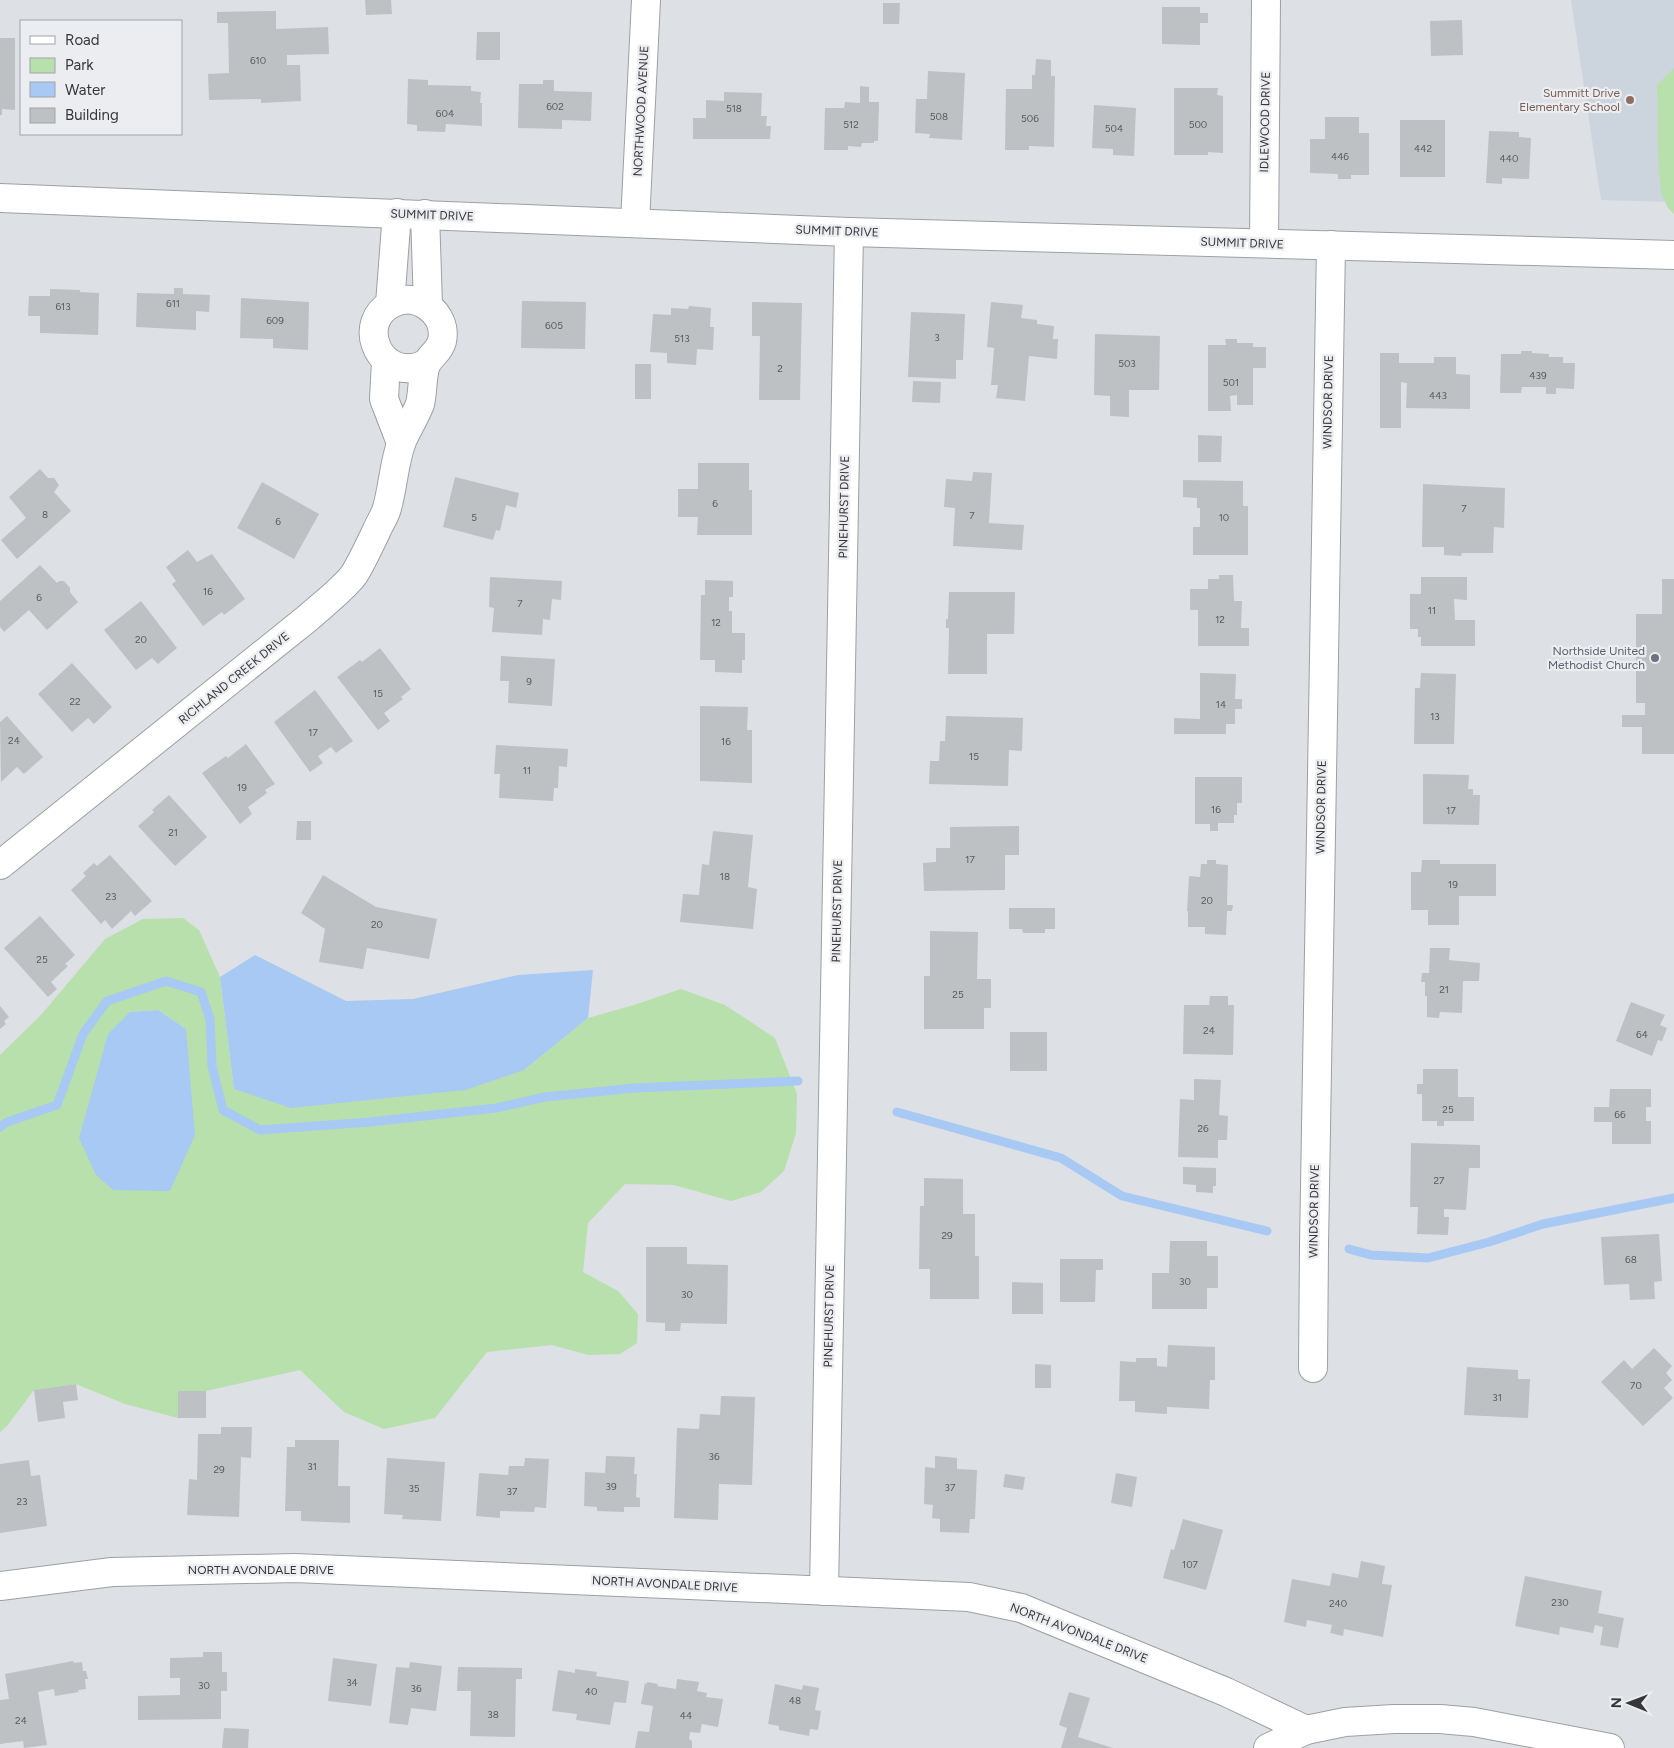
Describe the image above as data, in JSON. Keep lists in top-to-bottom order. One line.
{"streets":{"street":["NORTHWOOD AVENUE","IDLEWOOD DRIVE","SUMMIT DRIVE","WINDSOR DRIVE","PINEHURST DRIVE","RICHLAND CREEK DRIVE","NORTH AVONDALE DRIVE"]},"crossings":[["NORTHWOOD AVENUE","SUMMIT DRIVE"],["IDLEWOOD DRIVE","SUMMIT DRIVE"],["SUMMIT DRIVE","WINDSOR DRIVE"],["SUMMIT DRIVE","PINEHURST DRIVE"],["PINEHURST DRIVE","NORTH AVONDALE DRIVE"]],"places":["Summitt Drive Elementary School","Northside United Methodist Church"],"house_numbers":["610","602","518","604","508","506","512","500","504","442","446","440","611","613","609","605","3","513","503","2","439","501","443","6","7","8","7","5","10","6","16","6","7","11","12","12","20","9","15","22","14","13","17","24","16","15","11","19","16","17","21","17","18","19","23","20","20","25","21","25","24","64","25","66","26","27","29","68","30","30","70","31","36","31","29","39","37","35","37","23","107","230","240","34","30","36","40","48","38","44","24"],"legend":["Road","Park","Water","Building"],"north":"left"}
